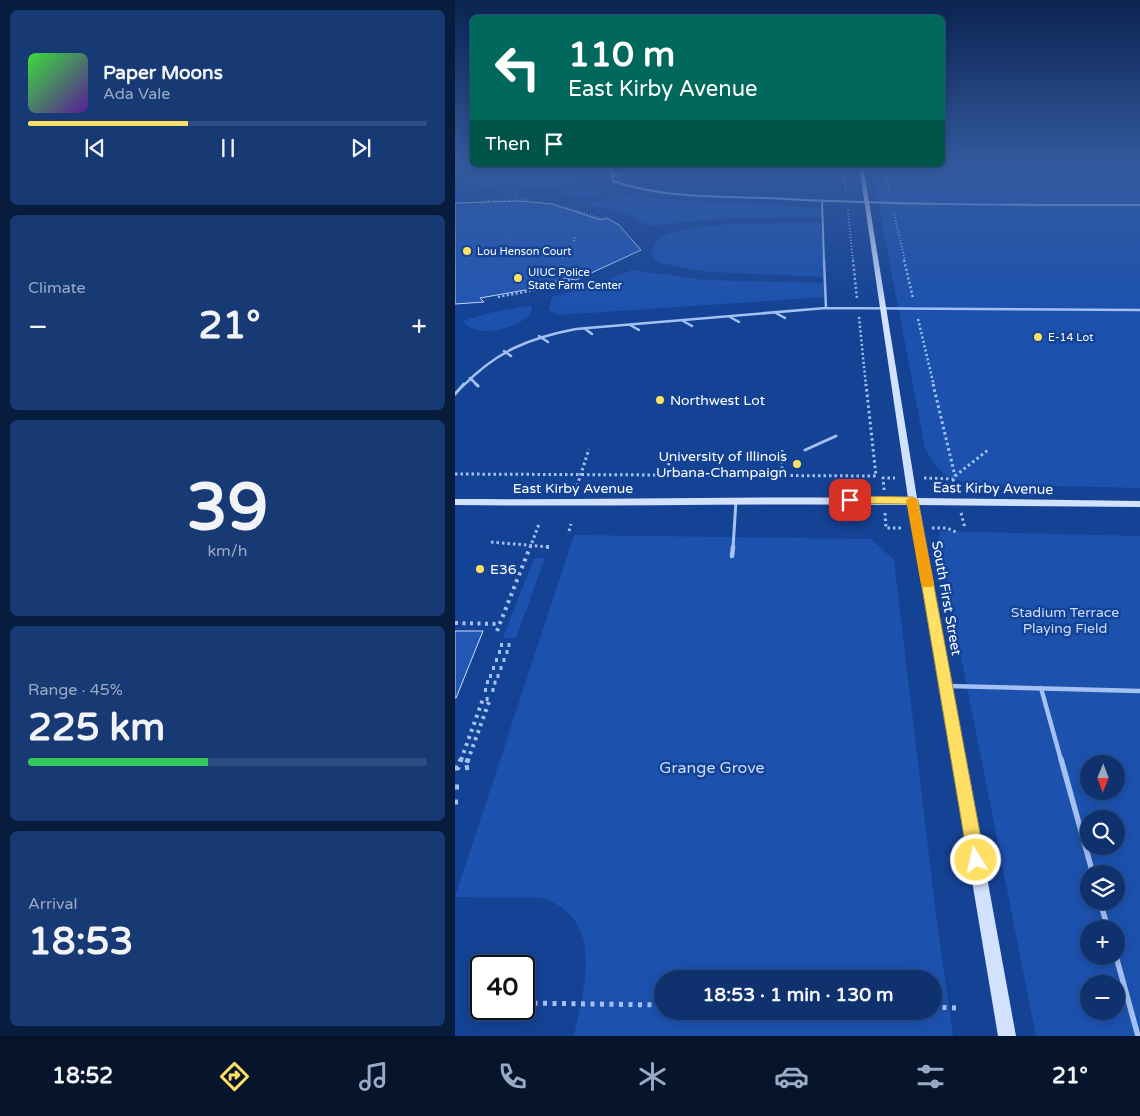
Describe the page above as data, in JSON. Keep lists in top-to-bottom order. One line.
{"streets":{"street":["East Kirby Avenue","South First Street"]},"crossings":[["East Kirby Avenue","South First Street"]],"parks":["Stadium Terrace Playing Field","Grange Grove"],"places":["Lou Henson Court","UIUC Police State Farm Center","E-14 Lot","Northwest Lot","University of Illinois Urbana-Champaign","E36"],"north":"bottom","page":{"turn":["110 m","East Kirby Avenue"],"song":["Paper Moons","Ada Vale"],"then":"Then","tile":["Climate",["39","km/h"],["Range · 45%","225 km"],["Arrival","18:53"]],"heat":["−","21°","+"],"map_buttons":["+","−"],"limit":"40","trip":"18:53 · 1 min · 130 m","tabs":["18:52","21°"]}}
